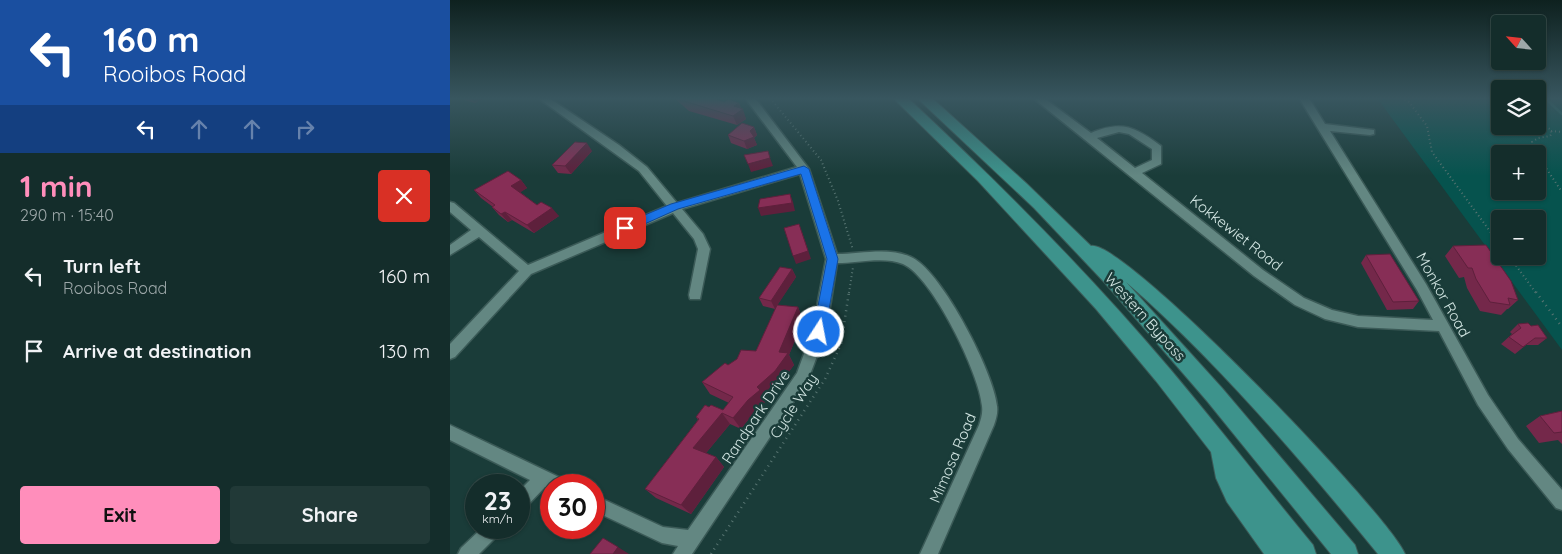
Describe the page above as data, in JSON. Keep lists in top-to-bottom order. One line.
{"streets":{"highway":["Western Bypass"],"street":["Kokkewiet Road","Monkor Road","Randpark Drive","Mimosa Road"],"path":["Cycle Way"]},"crossings":[["Kokkewiet Road","Monkor Road"],["Cycle Way","Mimosa Road"],["Randpark Drive","Mimosa Road"]],"north":"top left","page":{"turn":["160 m","Rooibos Road"],"map_buttons":["+","−"],"heading":["1 min","290 m · 15:40"],"list":[{"name":"Turn left","note":"Rooibos Road","value":"160 m"},{"name":"Arrive at destination","value":"130 m"}],"speed":"23 km/h","limit":"30","buttons":["Exit","Share"]}}
